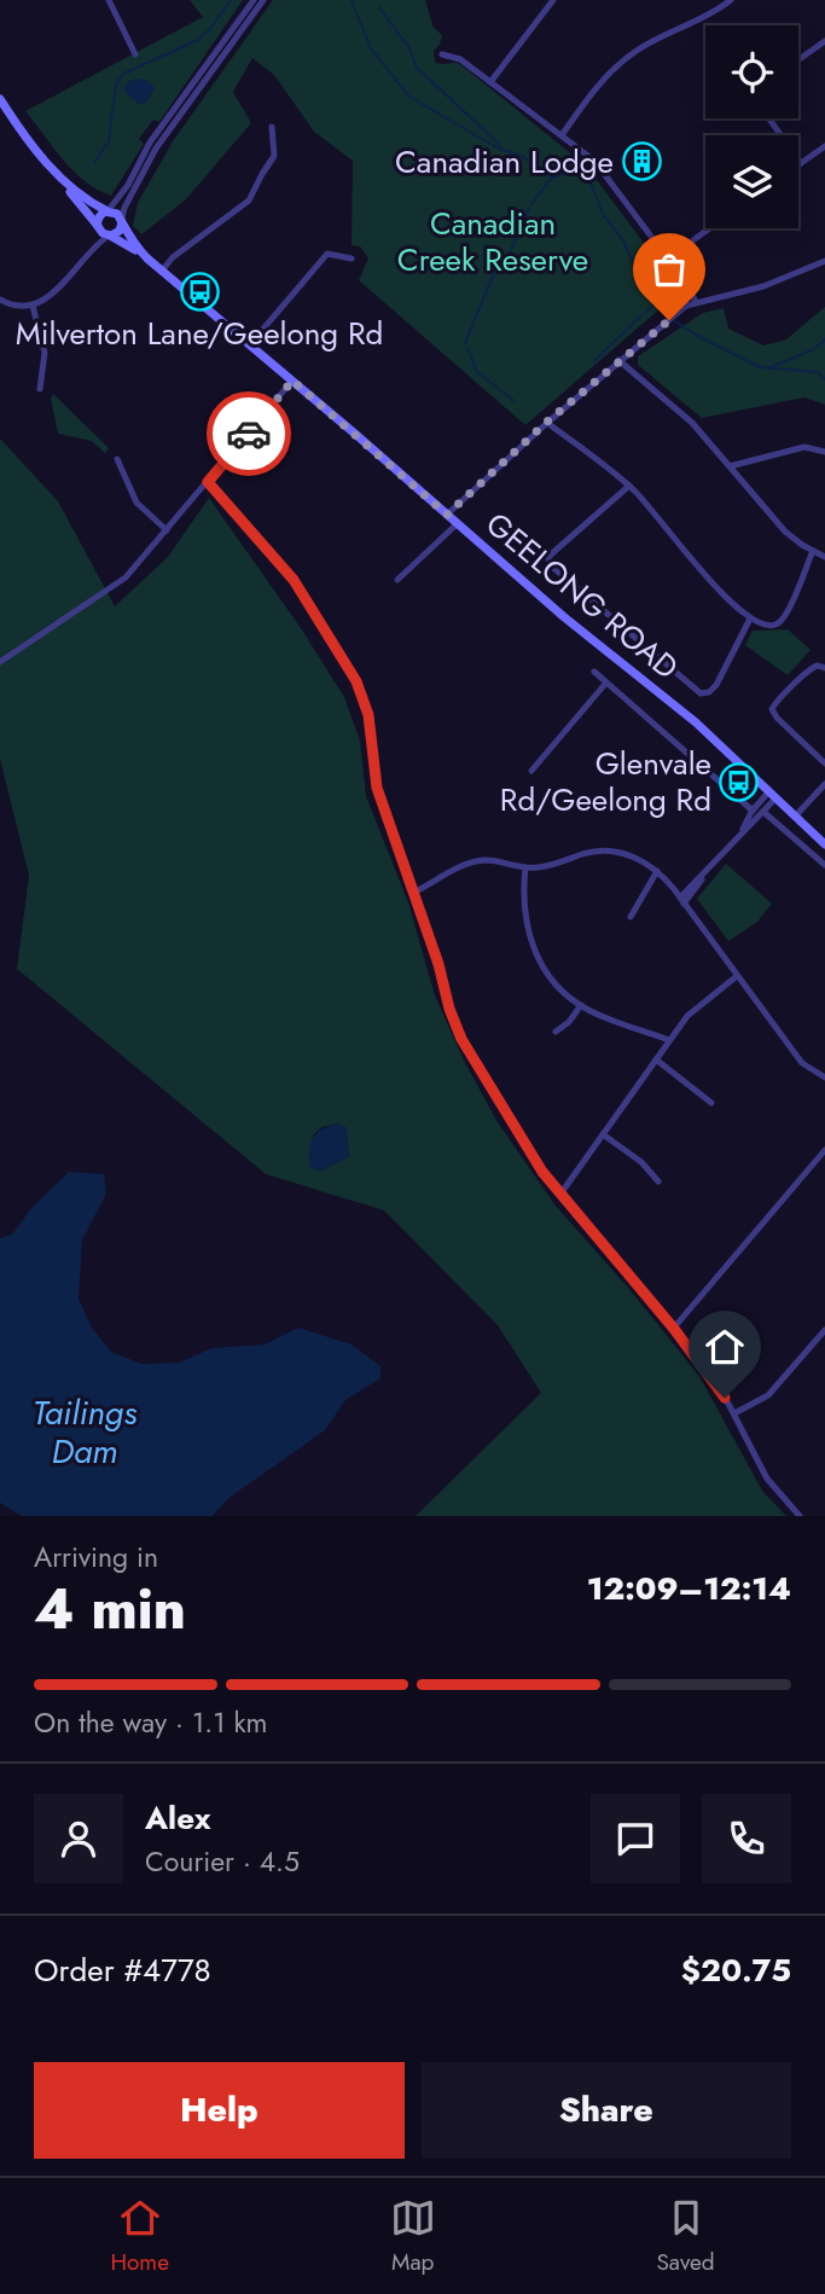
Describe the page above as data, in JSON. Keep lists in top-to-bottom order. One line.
{"streets":{"main road":["GEELONG ROAD"]},"water":["Tailings Dam"],"parks":["Canadian Creek Reserve"],"places":{"building":["Canadian Lodge"],"bus stop":["Milverton Lane/Geelong Rd","Glenvale Rd/Geelong Rd"]},"page":{"heading":["4 min","Arriving in","12:09–12:14"],"panel":["Alex","Courier · 4.5","Order #4778","$20.75"],"bar":"On the way · 1.1 km","buttons":["Help","Share"],"tabs":["Home","Map","Saved"]}}
